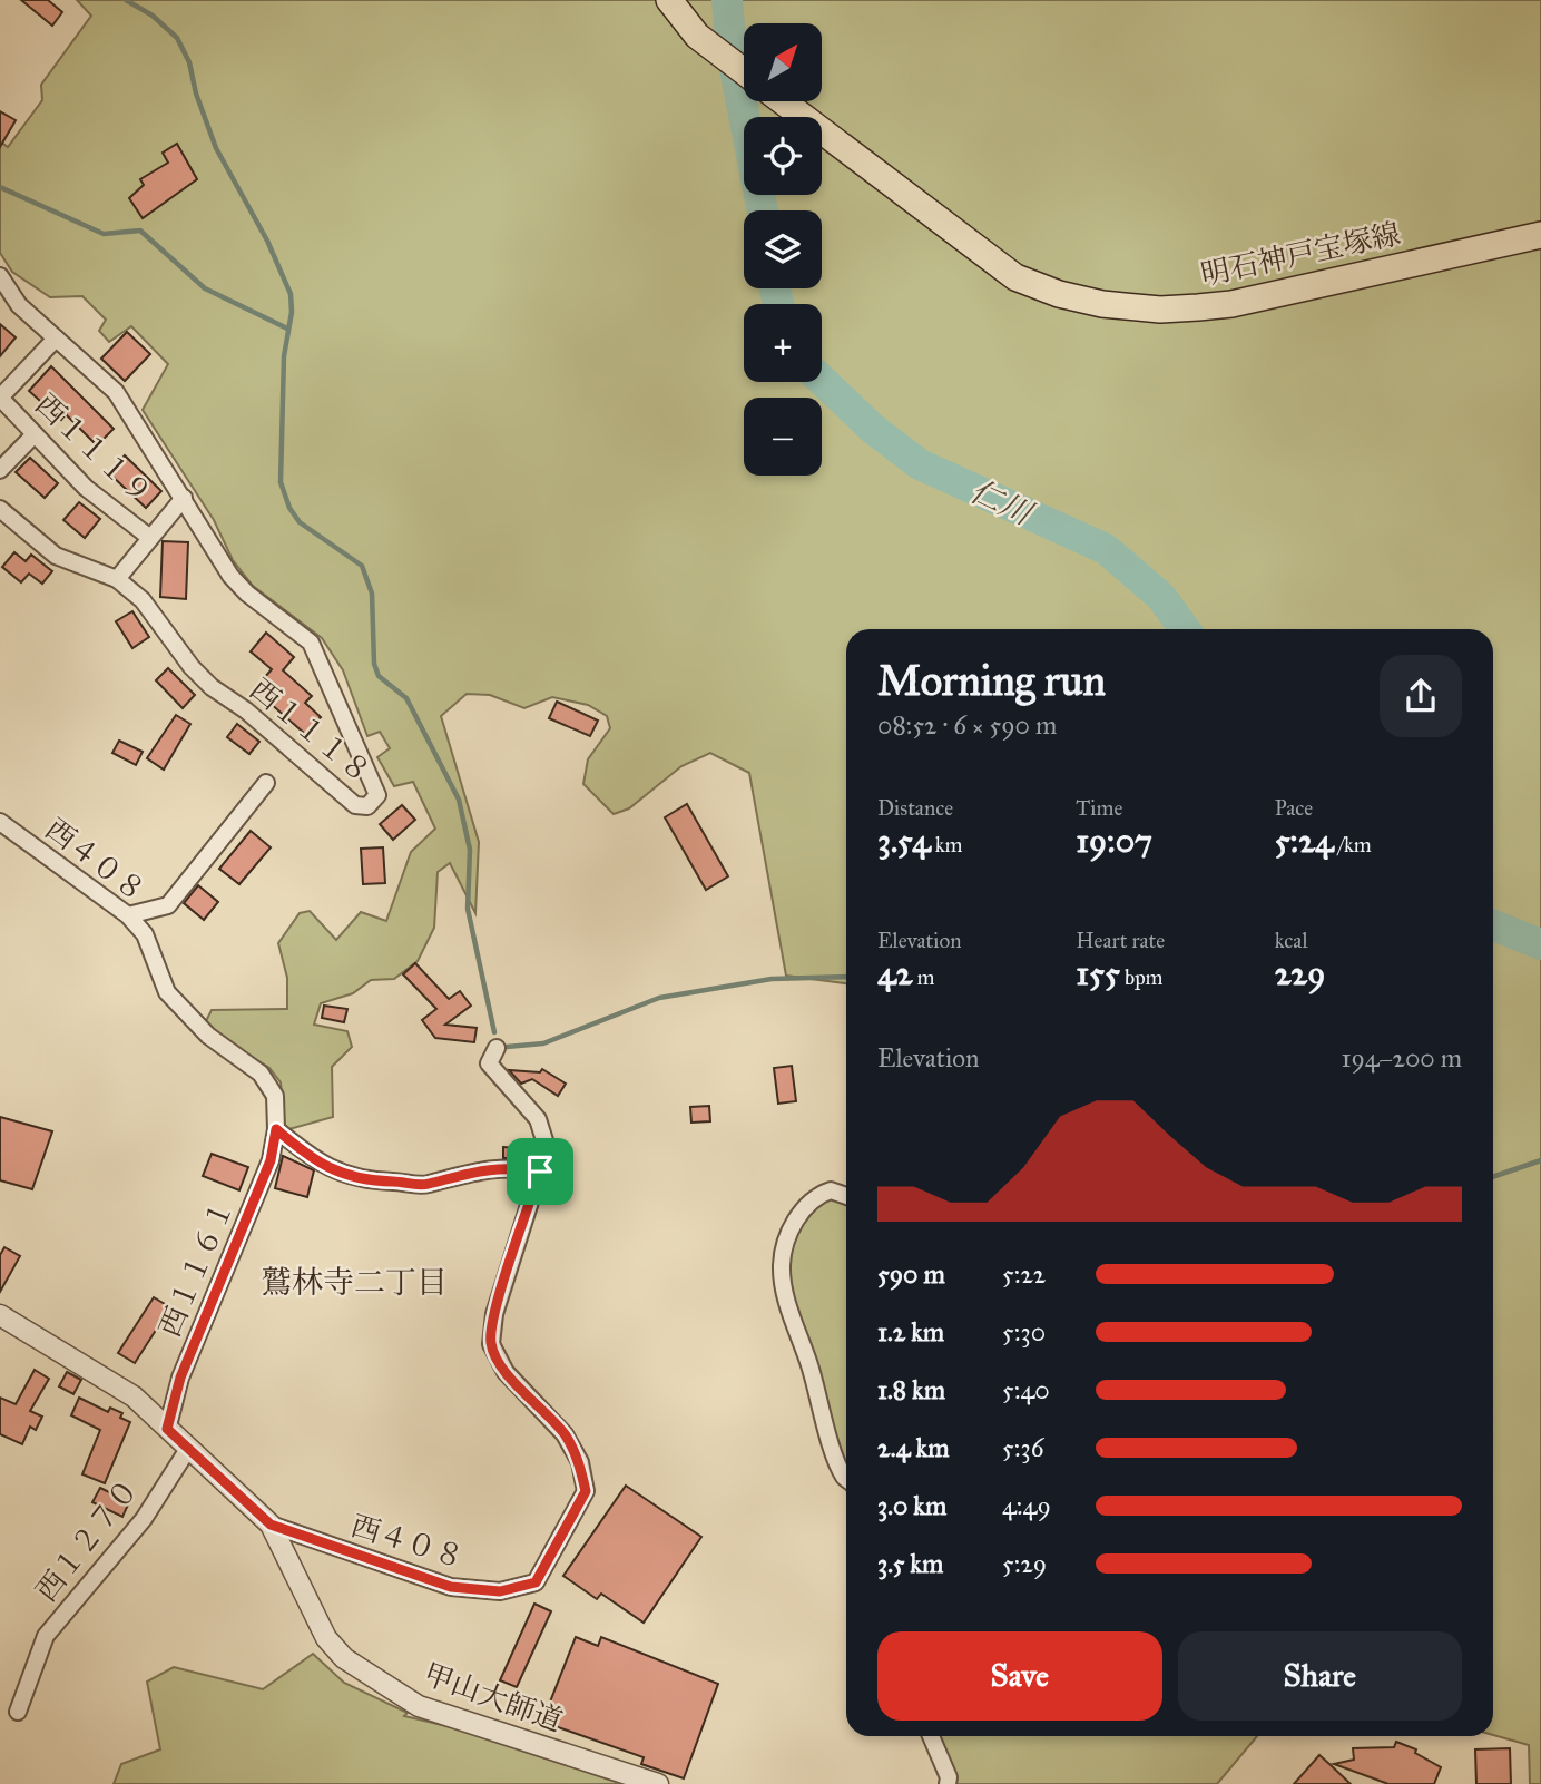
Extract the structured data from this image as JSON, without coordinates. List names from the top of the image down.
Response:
{
  "streets": {
    "main road": ["明石神戸宝塚線"],
    "street": [
      "西１１１９",
      "西１１１８",
      "西４０８",
      "西１１６１",
      "西１２７０",
      "甲山大師道"
    ]
  },
  "crossings": [
    ["西４０８", "西１１６１"],
    ["西４０８", "甲山大師道"],
    ["西１１６１", "甲山大師道"],
    ["西１２７０", "甲山大師道"]
  ],
  "districts": ["鷲林寺二丁目"],
  "water": ["仁川"],
  "north": "top right",
  "page": {
    "map_buttons": ["+", "−"],
    "heading": ["Morning run", "08:52 · 6 × 590 m"],
    "stats": [
      ["Distance", "3.54 km"],
      ["Time", "19:07"],
      ["Pace", "5:24 /km"],
      ["Elevation", "42 m"],
      ["Heart rate", "155 bpm"],
      ["kcal", "229"]
    ],
    "chart": ["Elevation", "194–200 m"],
    "list": [
      {
        "name": "590 m",
        "note": "5:22"
      },
      {
        "name": "1.2 km",
        "note": "5:30"
      },
      {
        "name": "1.8 km",
        "note": "5:40"
      },
      {
        "name": "2.4 km",
        "note": "5:36"
      },
      {
        "name": "3.0 km",
        "note": "4:49"
      },
      {
        "name": "3.5 km",
        "note": "5:29"
      }
    ],
    "buttons": ["Save", "Share"]
  }
}
